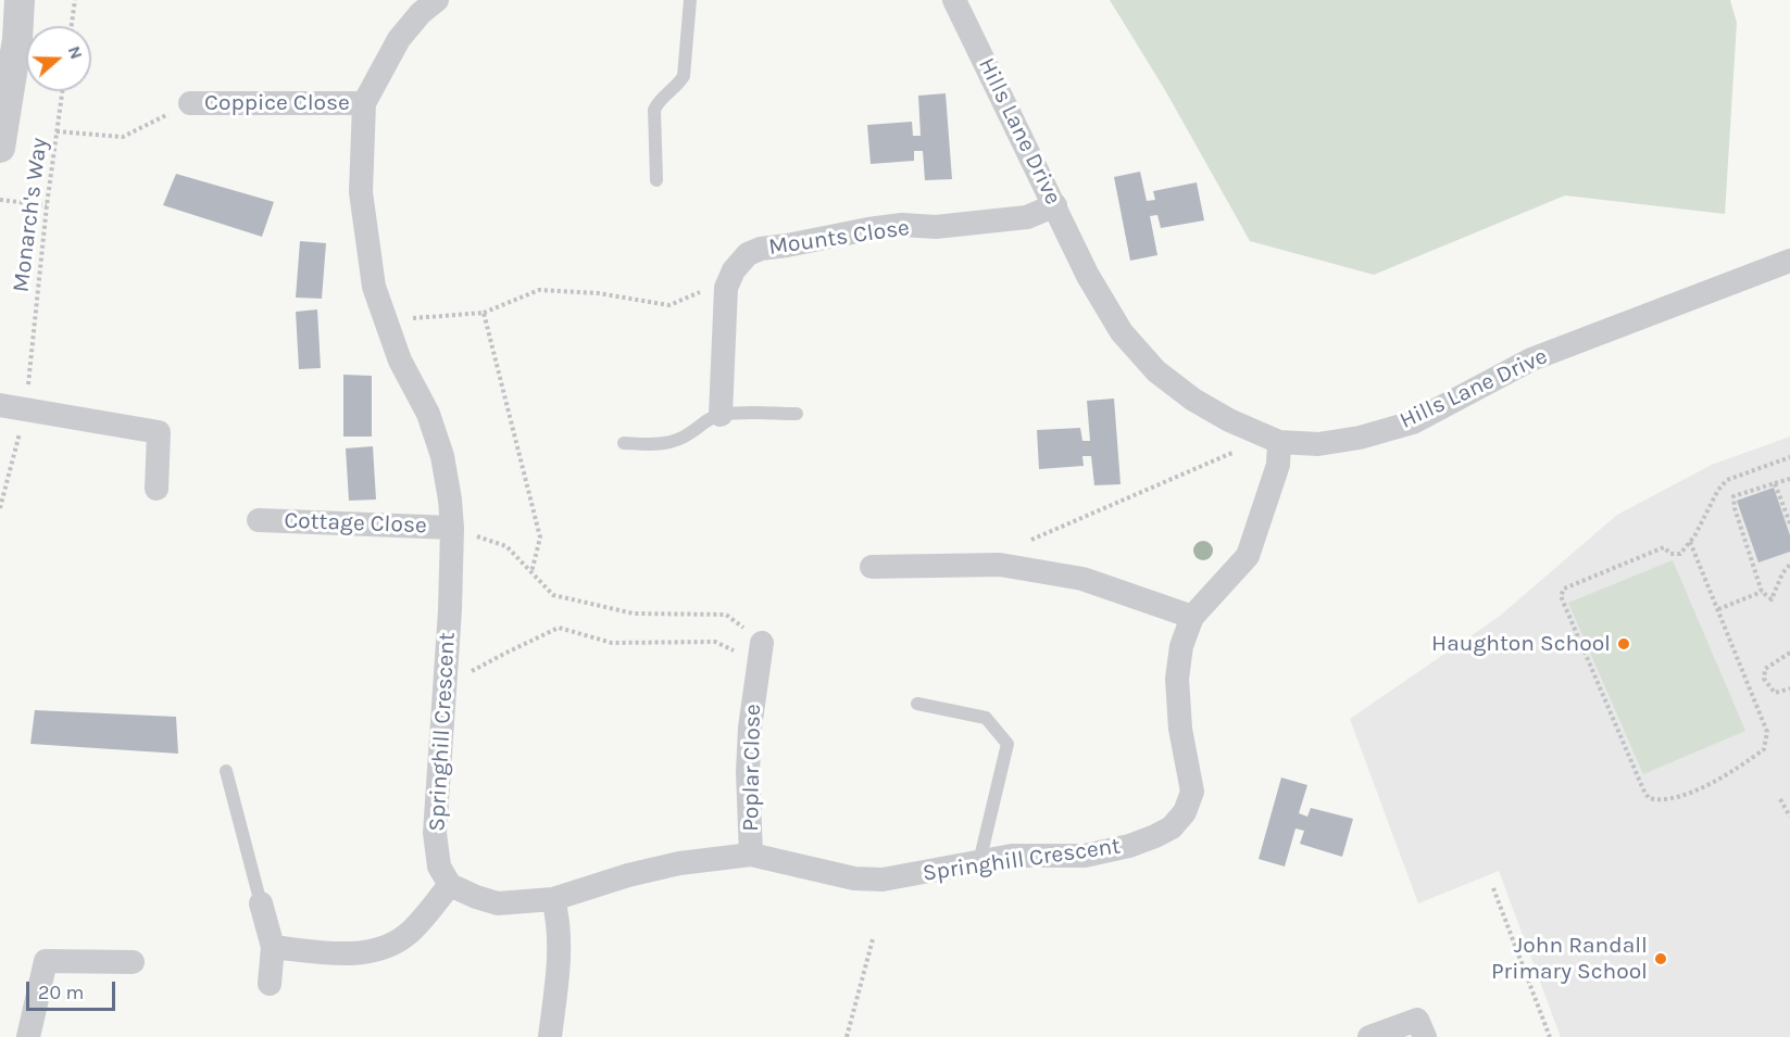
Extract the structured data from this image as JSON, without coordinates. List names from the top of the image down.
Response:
{
  "streets": {
    "street": [
      "Coppice Close",
      "Hills Lane Drive",
      "Mounts Close",
      "Cottage Close",
      "Springhill Crescent",
      "Poplar Close"
    ],
    "path": ["Monarch's Way"]
  },
  "crossings": [
    ["Coppice Close", "Springhill Crescent"],
    ["Hills Lane Drive", "Mounts Close"],
    ["Hills Lane Drive", "Springhill Crescent"],
    ["Cottage Close", "Springhill Crescent"],
    ["Springhill Crescent", "Poplar Close"]
  ],
  "places": ["Haughton School", "John Randall Primary School"],
  "scale_bar": "20 m",
  "north": "right"
}
